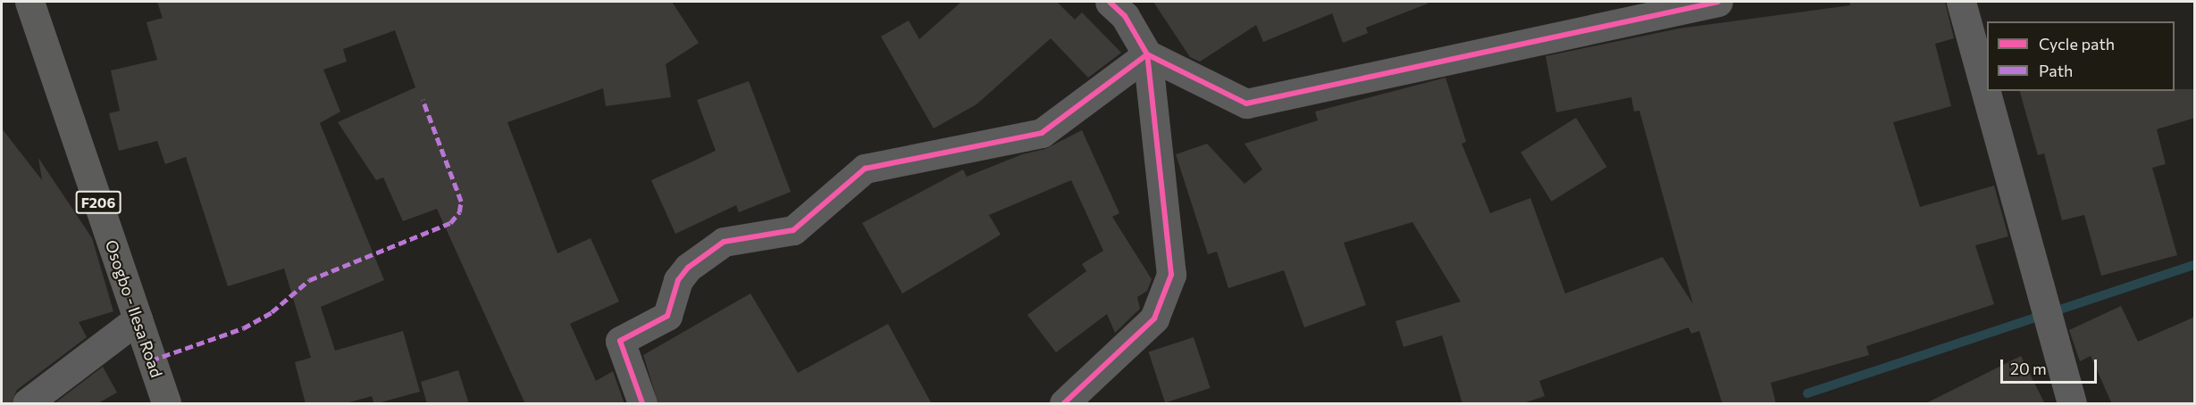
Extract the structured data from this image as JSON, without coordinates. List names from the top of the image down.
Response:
{
  "streets": {
    "main road": ["F206", "Osogbo - Ilesa Road"]
  },
  "legend": ["Cycle path", "Path"],
  "scale_bar": "20 m"
}
